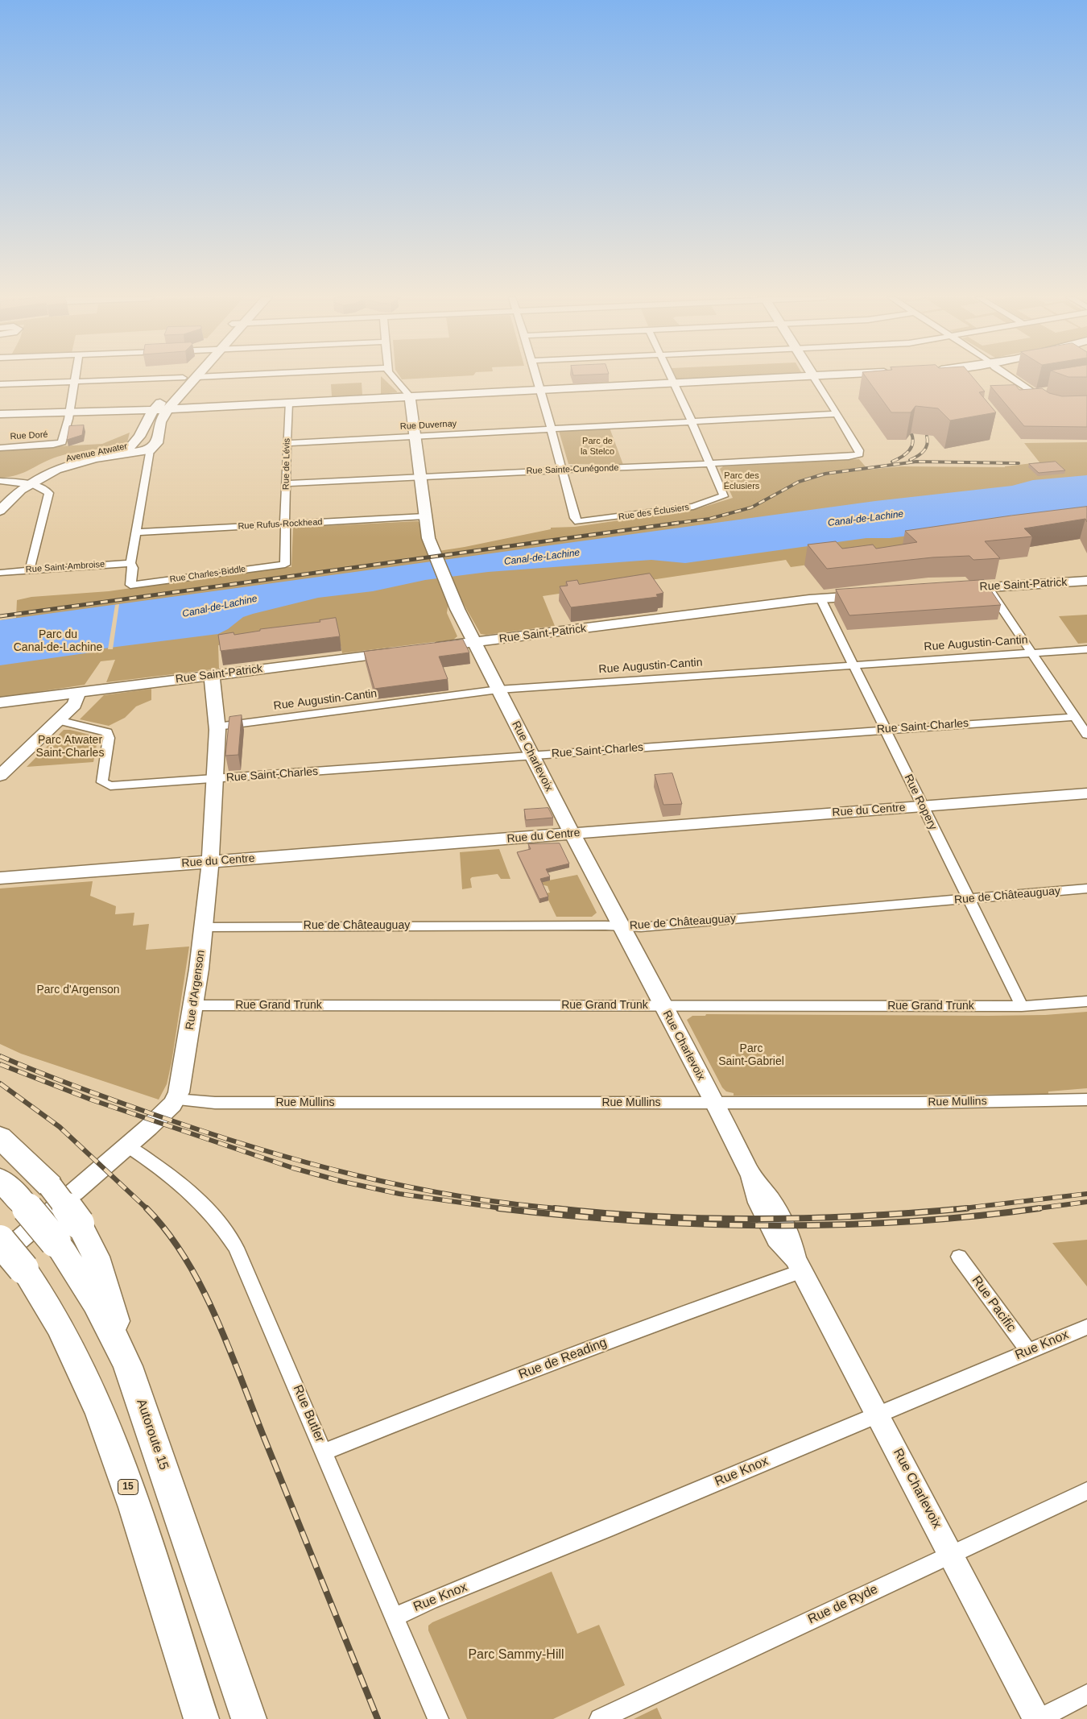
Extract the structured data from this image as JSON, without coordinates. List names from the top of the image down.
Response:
{
  "streets": {
    "highway": ["Autoroute 15", "15"],
    "main road": [
      "Avenue Atwater",
      "Rue Saint-Patrick",
      "Rue Charlevoix",
      "Rue du Centre",
      "Rue d'Argenson"
    ],
    "street": [
      "Rue Duvernay",
      "Rue Doré",
      "Rue de Lévis",
      "Rue Sainte-Cunégonde",
      "Rue des Éclusiers",
      "Rue Rufus-Rockhead",
      "Rue Saint-Ambroise",
      "Rue Charles-Biddle",
      "Rue Augustin-Cantin",
      "Rue Saint-Charles",
      "Rue Ropery",
      "Rue de Châteauguay",
      "Rue Grand Trunk",
      "Rue Mullins",
      "Rue Pacific",
      "Rue Knox",
      "Rue de Reading",
      "Rue Butler",
      "Rue de Ryde"
    ]
  },
  "crossings": [
    ["Rue Duvernay", "Rue de Lévis"],
    ["Rue Duvernay", "Rue Sainte-Cunégonde"],
    ["Rue Duvernay", "Rue Charlevoix"],
    ["Rue de Lévis", "Rue Sainte-Cunégonde"],
    ["Rue de Lévis", "Rue Rufus-Rockhead"],
    ["Rue de Lévis", "Rue Charles-Biddle"],
    ["Rue Sainte-Cunégonde", "Rue des Éclusiers"],
    ["Rue Sainte-Cunégonde", "Rue Charlevoix"],
    ["Rue Rufus-Rockhead", "Rue Charlevoix"],
    ["Rue Saint-Ambroise", "Rue Charles-Biddle"],
    ["Rue Saint-Patrick", "Rue Charlevoix"],
    ["Rue Saint-Patrick", "Rue Ropery"],
    ["Rue Saint-Patrick", "Rue d'Argenson"],
    ["Rue Augustin-Cantin", "Rue Charlevoix"],
    ["Rue Augustin-Cantin", "Rue Ropery"],
    ["Rue Augustin-Cantin", "Rue d'Argenson"],
    ["Rue Saint-Charles", "Rue Charlevoix"],
    ["Rue Saint-Charles", "Rue Ropery"],
    ["Rue Saint-Charles", "Rue d'Argenson"],
    ["Rue Charlevoix", "Rue du Centre"],
    ["Rue Charlevoix", "Rue de Châteauguay"],
    ["Rue Charlevoix", "Rue Grand Trunk"],
    ["Rue Charlevoix", "Rue Mullins"],
    ["Rue Charlevoix", "Rue Knox"],
    ["Rue Charlevoix", "Rue de Reading"],
    ["Rue Charlevoix", "Rue de Ryde"],
    ["Rue Ropery", "Rue du Centre"],
    ["Rue Ropery", "Rue de Châteauguay"],
    ["Rue Ropery", "Rue Grand Trunk"],
    ["Rue du Centre", "Rue d'Argenson"],
    ["Rue de Châteauguay", "Rue d'Argenson"],
    ["Rue d'Argenson", "Rue Grand Trunk"],
    ["Rue d'Argenson", "Rue Mullins"],
    ["Rue d'Argenson", "Rue Butler"],
    ["Rue d'Argenson", "15"],
    ["Rue Pacific", "Rue Knox"],
    ["Rue Knox", "Rue Butler"],
    ["Rue de Reading", "Rue Butler"]
  ],
  "water": ["Canal-de-Lachine"],
  "parks": [
    "Parc de la Stelco",
    "Parc des Éclusiers",
    "Parc du Canal-de-Lachine",
    "Parc Atwater Saint-Charles",
    "Parc d'Argenson",
    "Parc Saint-Gabriel",
    "Parc Sammy-Hill"
  ]
}
